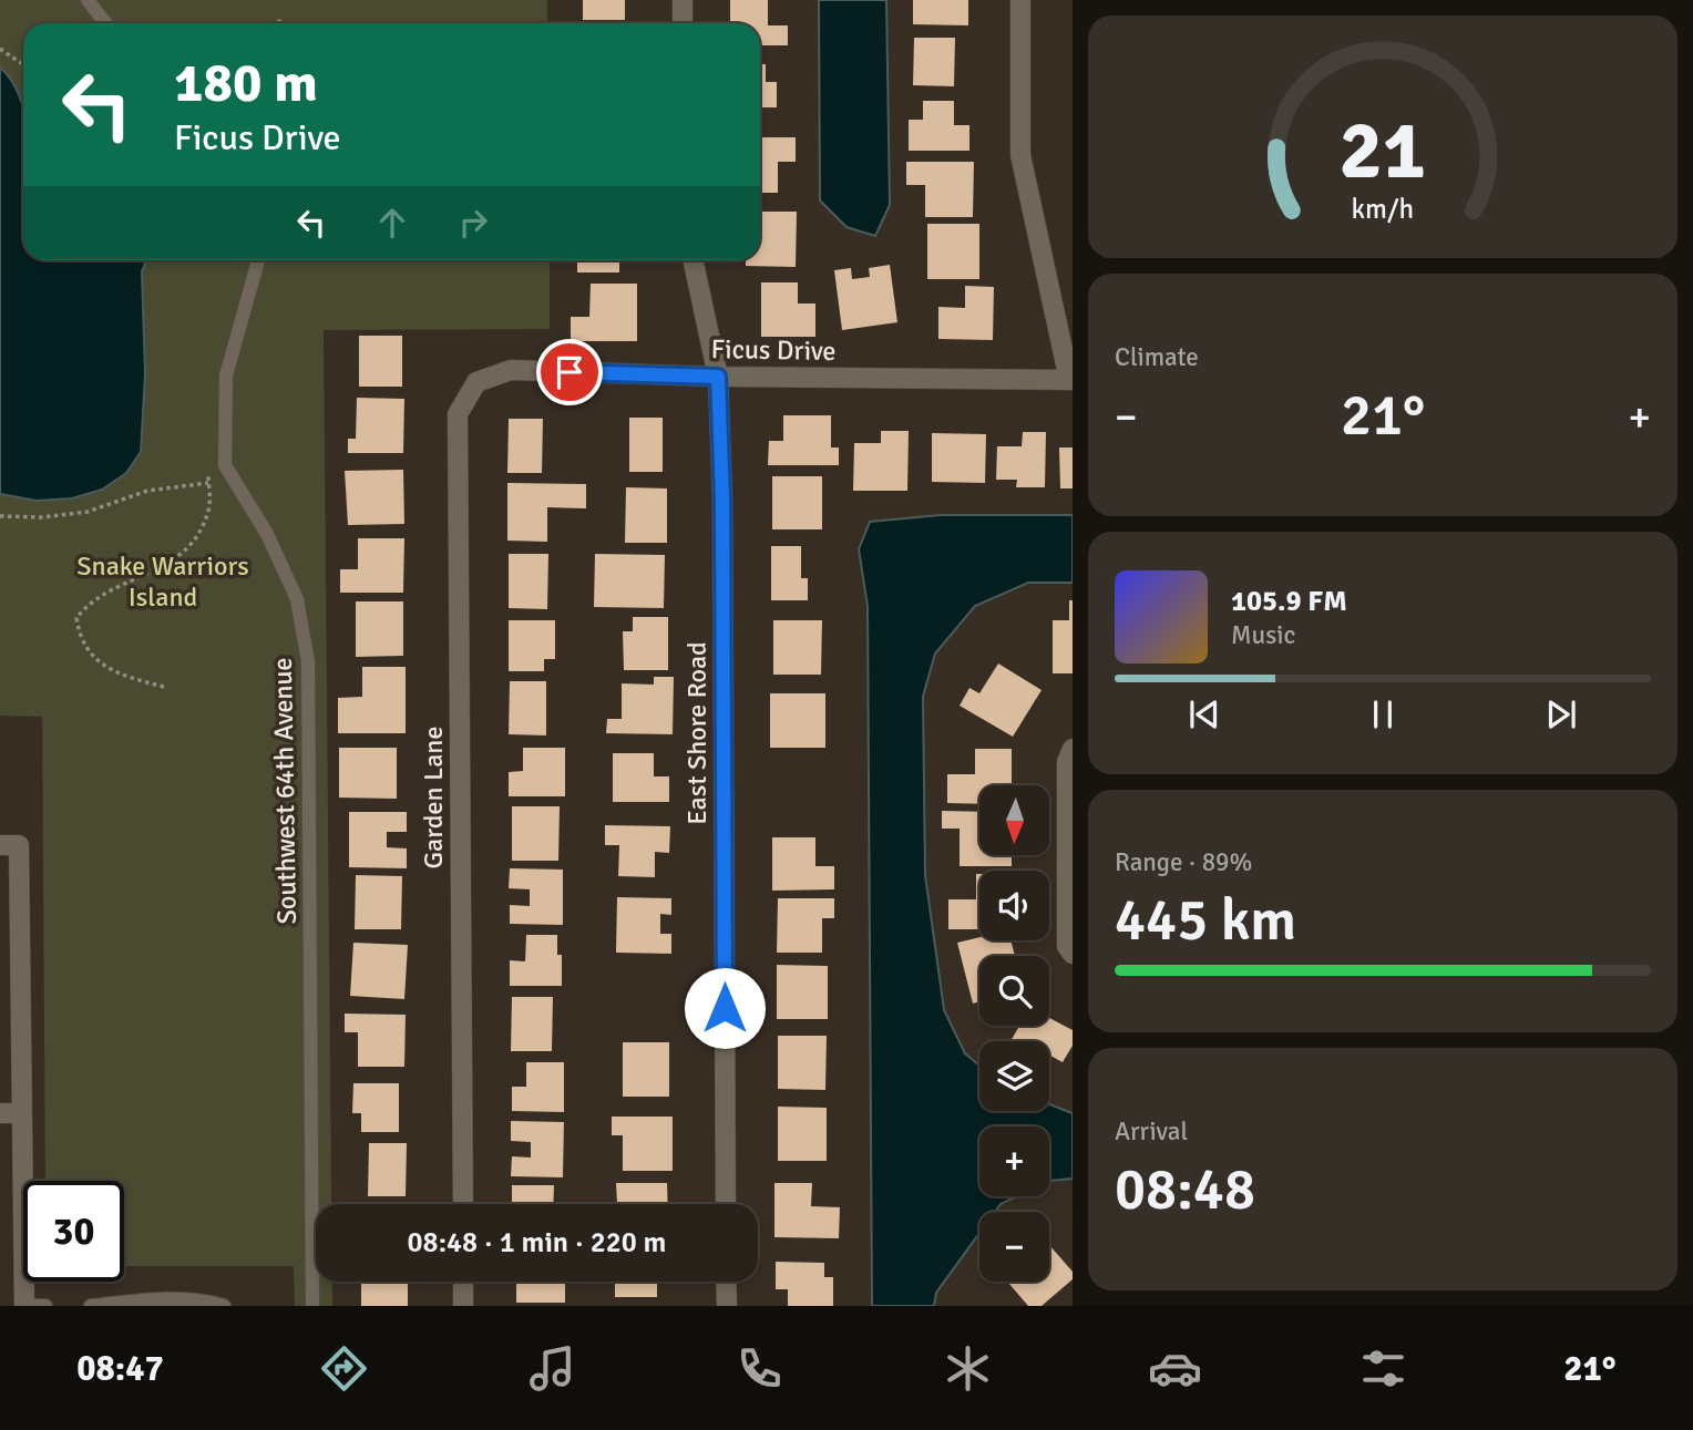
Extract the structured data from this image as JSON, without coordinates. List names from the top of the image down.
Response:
{
  "streets": {
    "street": ["Ficus Drive", "East Shore Road", "Garden Lane"],
    "lane": ["Southwest 64th Avenue"]
  },
  "crossings": [
    ["Ficus Drive", "East Shore Road"],
    ["Ficus Drive", "Garden Lane"]
  ],
  "parks": ["Snake Warriors Island"],
  "north": "bottom",
  "page": {
    "turn": ["180 m", "Ficus Drive"],
    "tile": [
      "Climate",
      ["Range · 89%", "445 km"],
      ["Arrival", "08:48"]
    ],
    "heat": ["−", "21°", "+"],
    "song": ["105.9 FM", "Music"],
    "map_buttons": ["+", "−"],
    "limit": "30",
    "trip": "08:48 · 1 min · 220 m",
    "tabs": ["08:47", "21°"],
    "gauge": ["21", "km/h"]
  }
}
